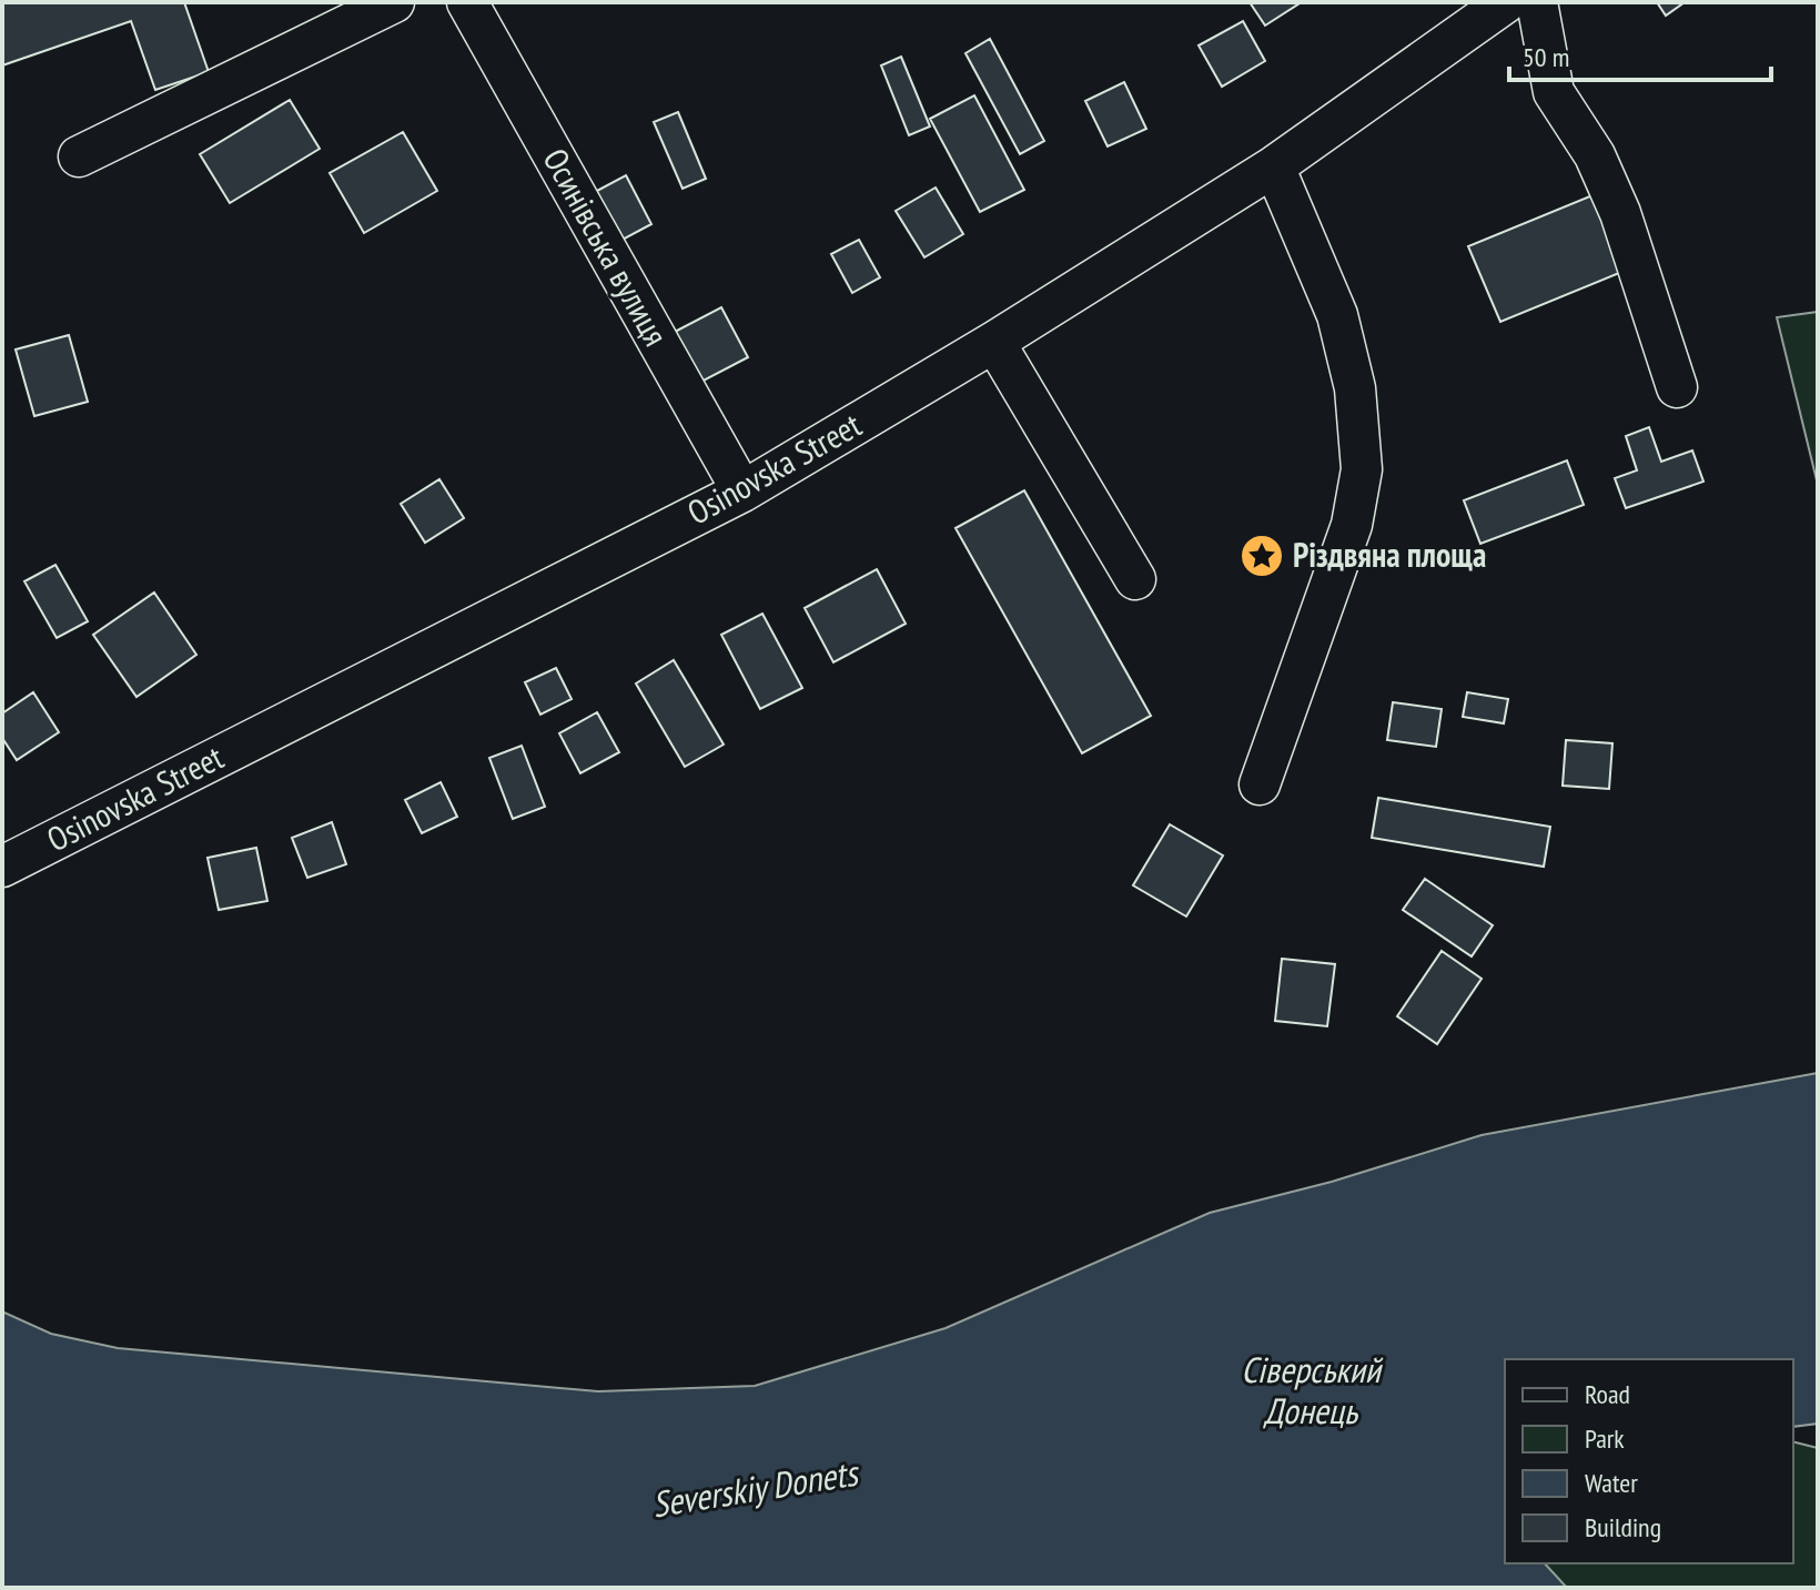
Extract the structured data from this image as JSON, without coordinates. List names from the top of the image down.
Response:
{
  "streets": {
    "street": ["Осинівська вулиця", "Osinovska Street"]
  },
  "crossings": [
    ["Осинівська вулиця", "Osinovska Street"]
  ],
  "water": ["Сіверський Донець", "Severskiy Donets"],
  "places": {
    "place": ["Різдвяна площа"]
  },
  "legend": [
    "Road",
    "Park",
    "Water",
    "Building"
  ],
  "scale_bar": "50 m"
}
